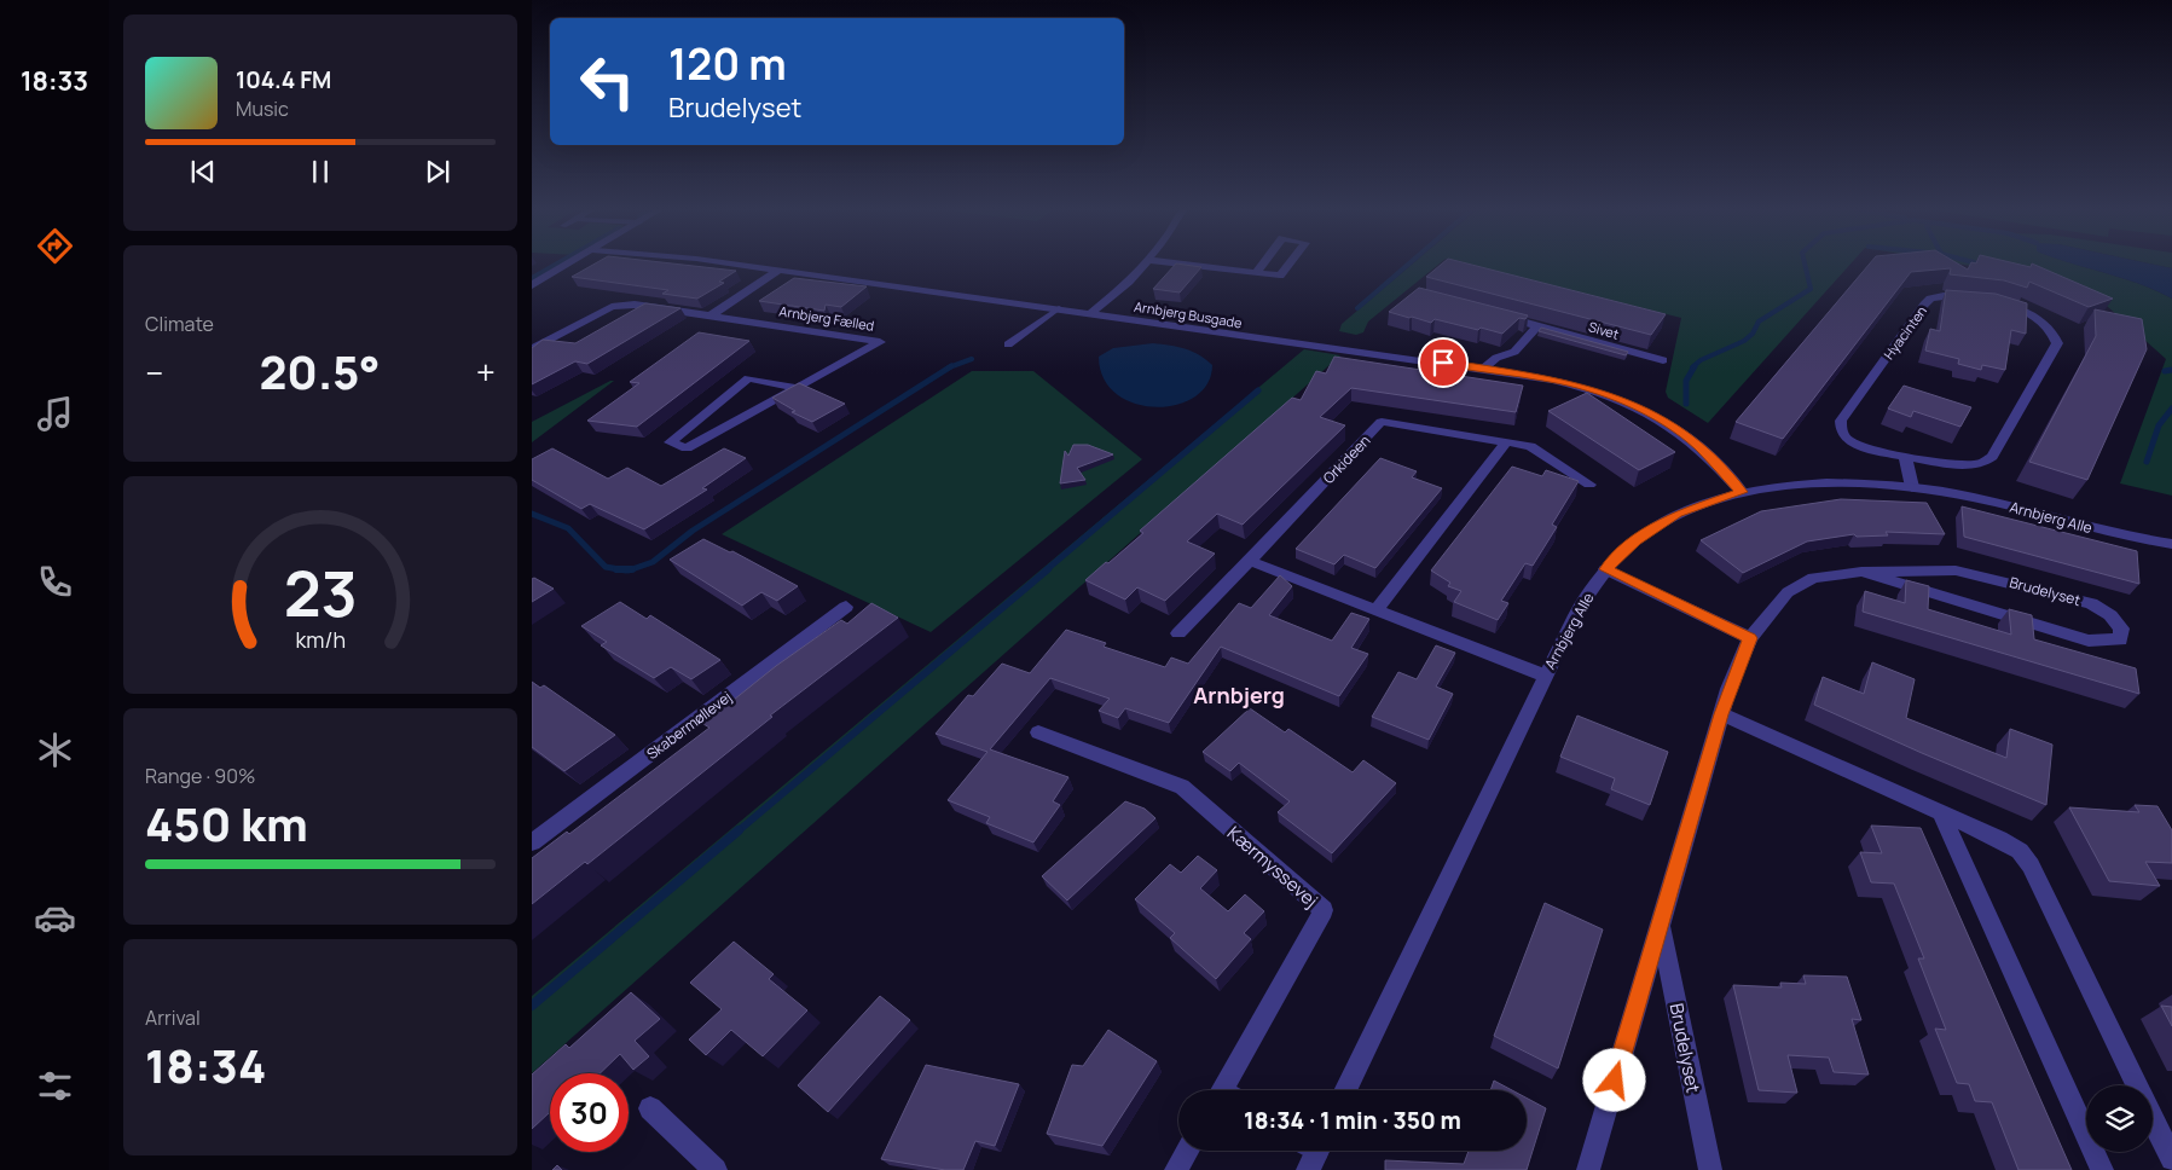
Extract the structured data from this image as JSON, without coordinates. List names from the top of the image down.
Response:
{
  "streets": {
    "street": [
      "Arnbjerg Busgade",
      "Arnbjerg Fælled",
      "Sivet",
      "Hyacinten",
      "Orkideen",
      "Arnbjerg Alle",
      "Brudelyset",
      "Skabermøllevej",
      "Kærmyssevej"
    ]
  },
  "crossings": [
    ["Arnbjerg Busgade", "Arnbjerg Alle"]
  ],
  "districts": ["Arnbjerg"],
  "page": {
    "tabs": "18:33",
    "turn": ["120 m", "Brudelyset"],
    "song": ["104.4 FM", "Music"],
    "tile": [
      "Climate",
      ["Range · 90%", "450 km"],
      ["Arrival", "18:34"]
    ],
    "heat": ["−", "20.5°", "+"],
    "limit": "30",
    "trip": "18:34 · 1 min · 350 m",
    "gauge": ["23", "km/h"]
  }
}
